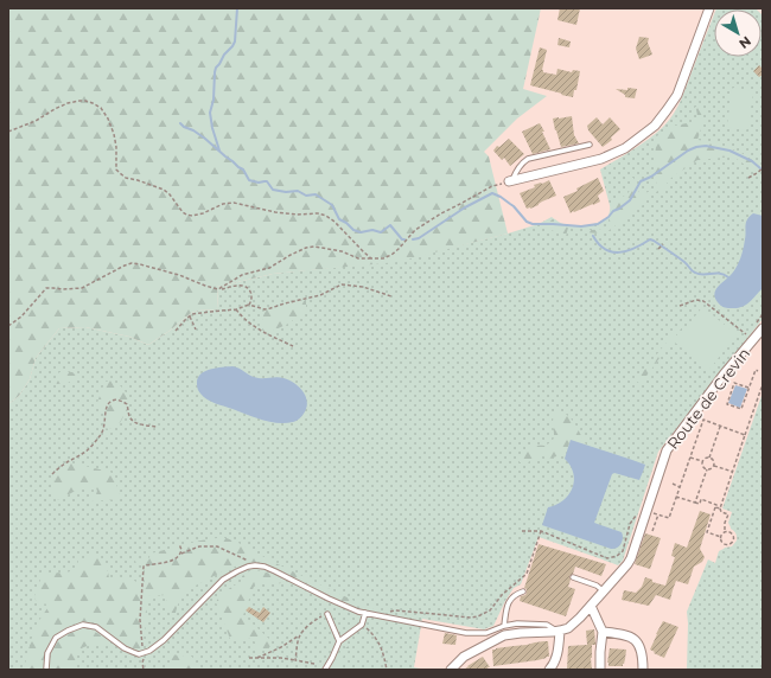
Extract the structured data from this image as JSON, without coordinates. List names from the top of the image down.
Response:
{
  "streets": {
    "street": ["Route de Crevin"]
  },
  "north": "bottom right"
}
